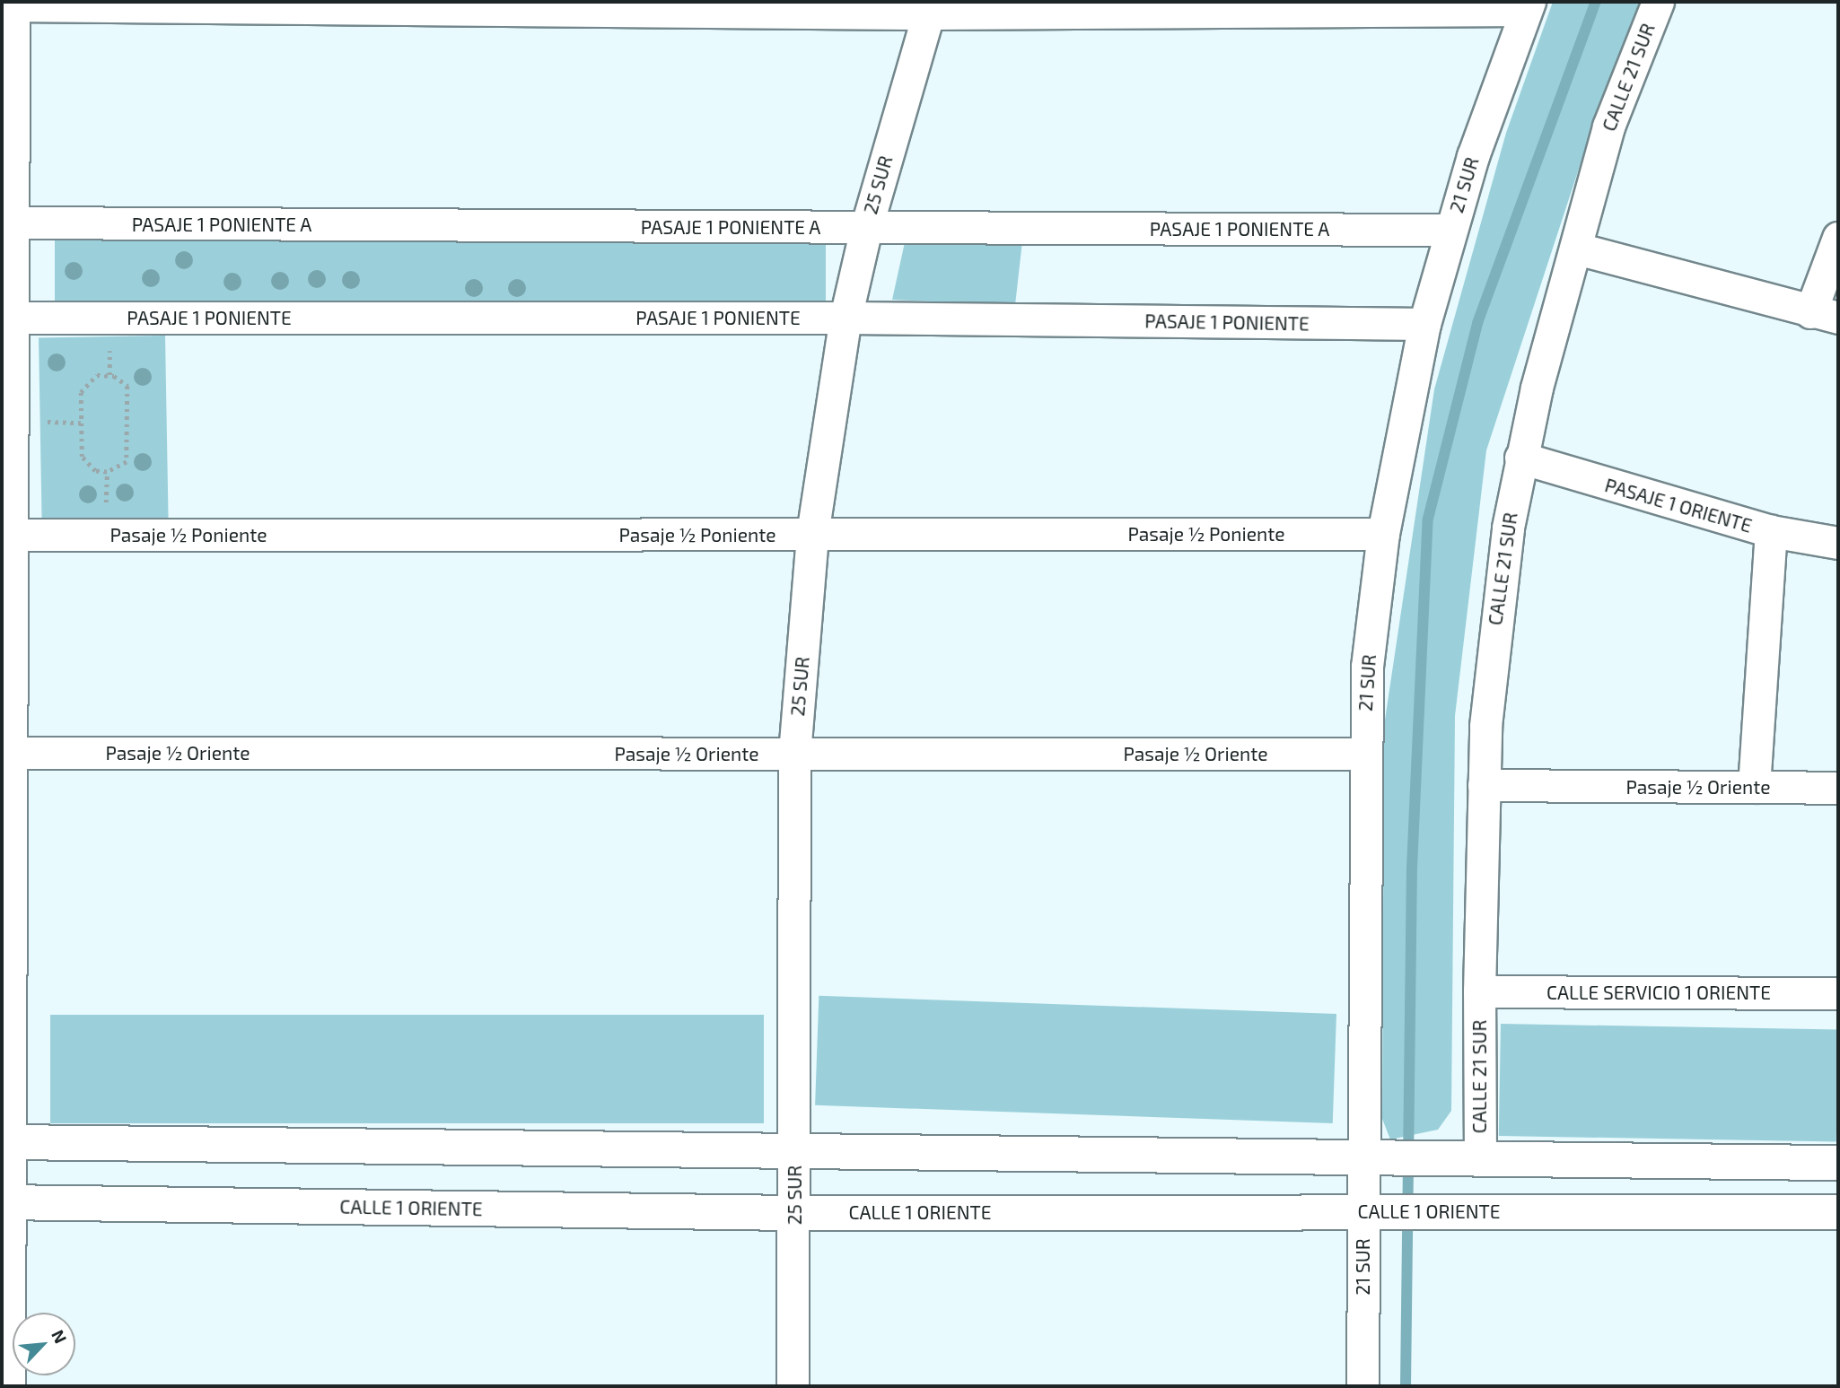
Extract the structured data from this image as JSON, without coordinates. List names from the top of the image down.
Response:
{
  "streets": {
    "street": [
      "CALLE 21 SUR",
      "25 SUR",
      "21 SUR",
      "PASAJE 1 PONIENTE A",
      "PASAJE 1 PONIENTE",
      "PASAJE 1 ORIENTE",
      "Pasaje ½ Poniente",
      "Pasaje ½ Oriente",
      "CALLE SERVICIO 1 ORIENTE",
      "CALLE 1 ORIENTE"
    ]
  },
  "crossings": [
    ["CALLE 21 SUR", "PASAJE 1 ORIENTE"],
    ["CALLE 21 SUR", "Pasaje ½ Oriente"],
    ["CALLE 21 SUR", "CALLE SERVICIO 1 ORIENTE"],
    ["25 SUR", "PASAJE 1 PONIENTE A"],
    ["25 SUR", "PASAJE 1 PONIENTE"],
    ["25 SUR", "Pasaje ½ Poniente"],
    ["25 SUR", "Pasaje ½ Oriente"],
    ["25 SUR", "CALLE 1 ORIENTE"],
    ["21 SUR", "PASAJE 1 PONIENTE A"],
    ["21 SUR", "PASAJE 1 PONIENTE"],
    ["21 SUR", "Pasaje ½ Poniente"],
    ["21 SUR", "Pasaje ½ Oriente"],
    ["21 SUR", "CALLE 1 ORIENTE"]
  ],
  "north": "top right"
}
